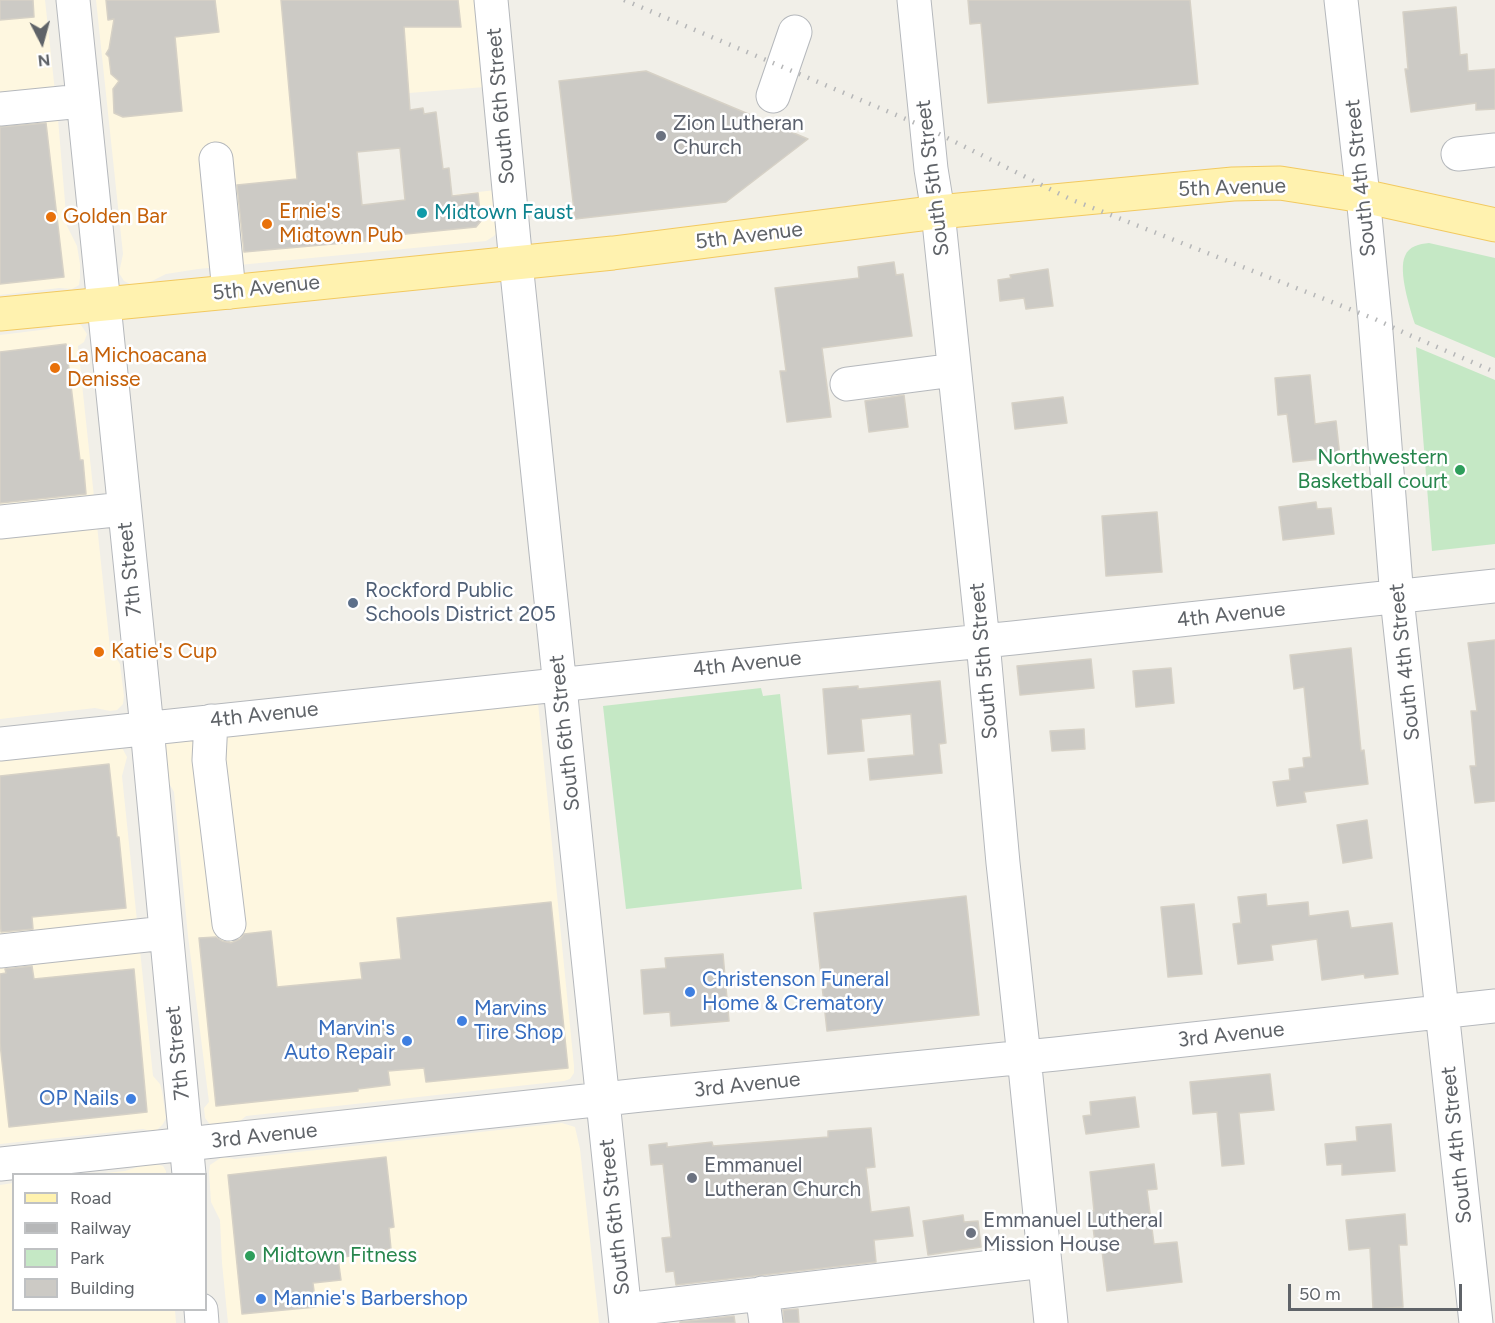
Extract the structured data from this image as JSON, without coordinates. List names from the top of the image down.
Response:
{
  "streets": {
    "main road": ["5th Avenue"],
    "street": [
      "South 6th Street",
      "South 5th Street",
      "South 4th Street",
      "7th Street",
      "4th Avenue",
      "3rd Avenue"
    ]
  },
  "crossings": [
    ["South 6th Street", "5th Avenue"],
    ["South 6th Street", "4th Avenue"],
    ["South 6th Street", "3rd Avenue"],
    ["South 5th Street", "5th Avenue"],
    ["South 5th Street", "4th Avenue"],
    ["South 5th Street", "3rd Avenue"],
    ["South 4th Street", "5th Avenue"],
    ["South 4th Street", "4th Avenue"],
    ["South 4th Street", "3rd Avenue"],
    ["5th Avenue", "7th Street"],
    ["7th Street", "4th Avenue"],
    ["7th Street", "3rd Avenue"]
  ],
  "places": [
    "Zion Lutheran Church",
    "Midtown Faust",
    "Golden Bar",
    "Ernie's Midtown Pub",
    "La Michoacana Denisse",
    "Northwestern Basketball court",
    "Rockford Public Schools District 205",
    "Katie's Cup",
    "Christenson Funeral Home & Crematory",
    "Marvins Tire Shop",
    "Marvin's Auto Repair",
    "OP Nails",
    "Emmanuel Lutheran Church",
    "Emmanuel Lutheral Mission House",
    "Midtown Fitness",
    "Mannie's Barbershop"
  ],
  "legend": [
    "Road",
    "Railway",
    "Park",
    "Building"
  ],
  "scale_bar": "50 m",
  "north": "bottom"
}
